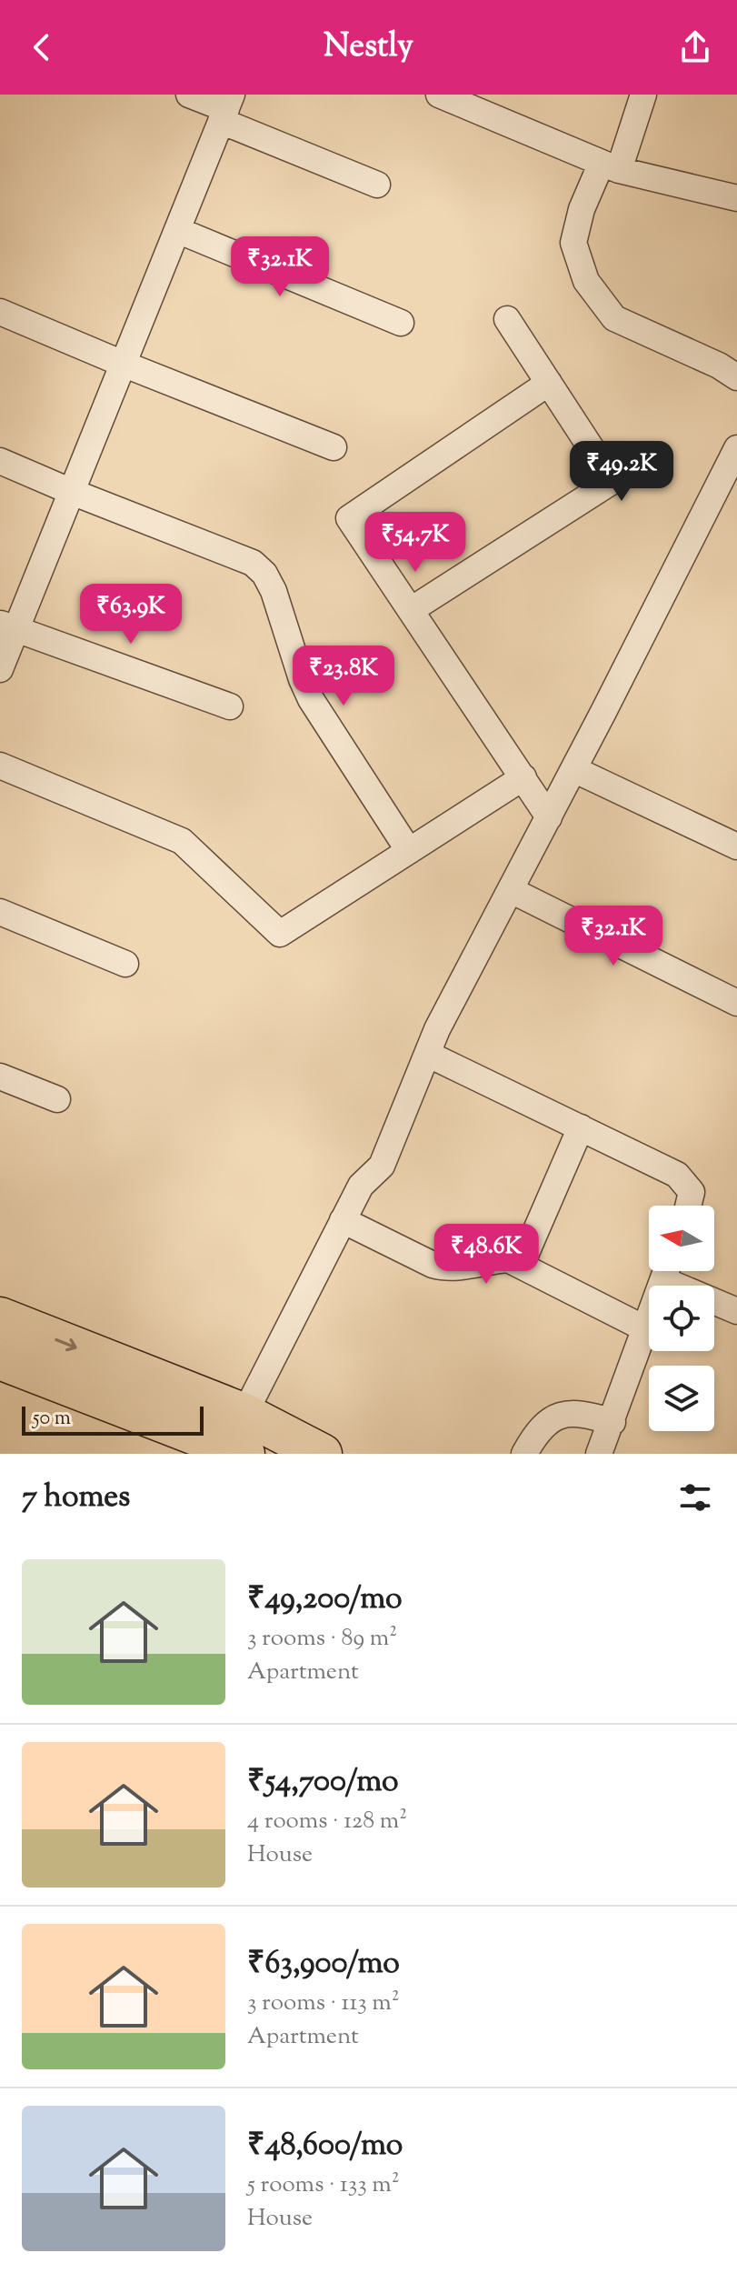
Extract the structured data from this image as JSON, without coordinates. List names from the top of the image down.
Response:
{
  "scale_bar": "50 m",
  "north": "left",
  "page": {
    "header": "Nestly",
    "price": [
      "₹32.1K",
      "₹49.2K",
      "₹54.7K",
      "₹63.9K",
      "₹23.8K",
      "₹32.1K",
      "₹48.6K"
    ],
    "scale": "50 m",
    "heading": "7 homes",
    "list": [
      {
        "name": "₹49,200/mo",
        "note": "3 rooms · 89 m² · Apartment"
      },
      {
        "name": "₹54,700/mo",
        "note": "4 rooms · 128 m² · House"
      },
      {
        "name": "₹63,900/mo",
        "note": "3 rooms · 113 m² · Apartment"
      },
      {
        "name": "₹48,600/mo",
        "note": "5 rooms · 133 m² · House"
      }
    ]
  }
}
